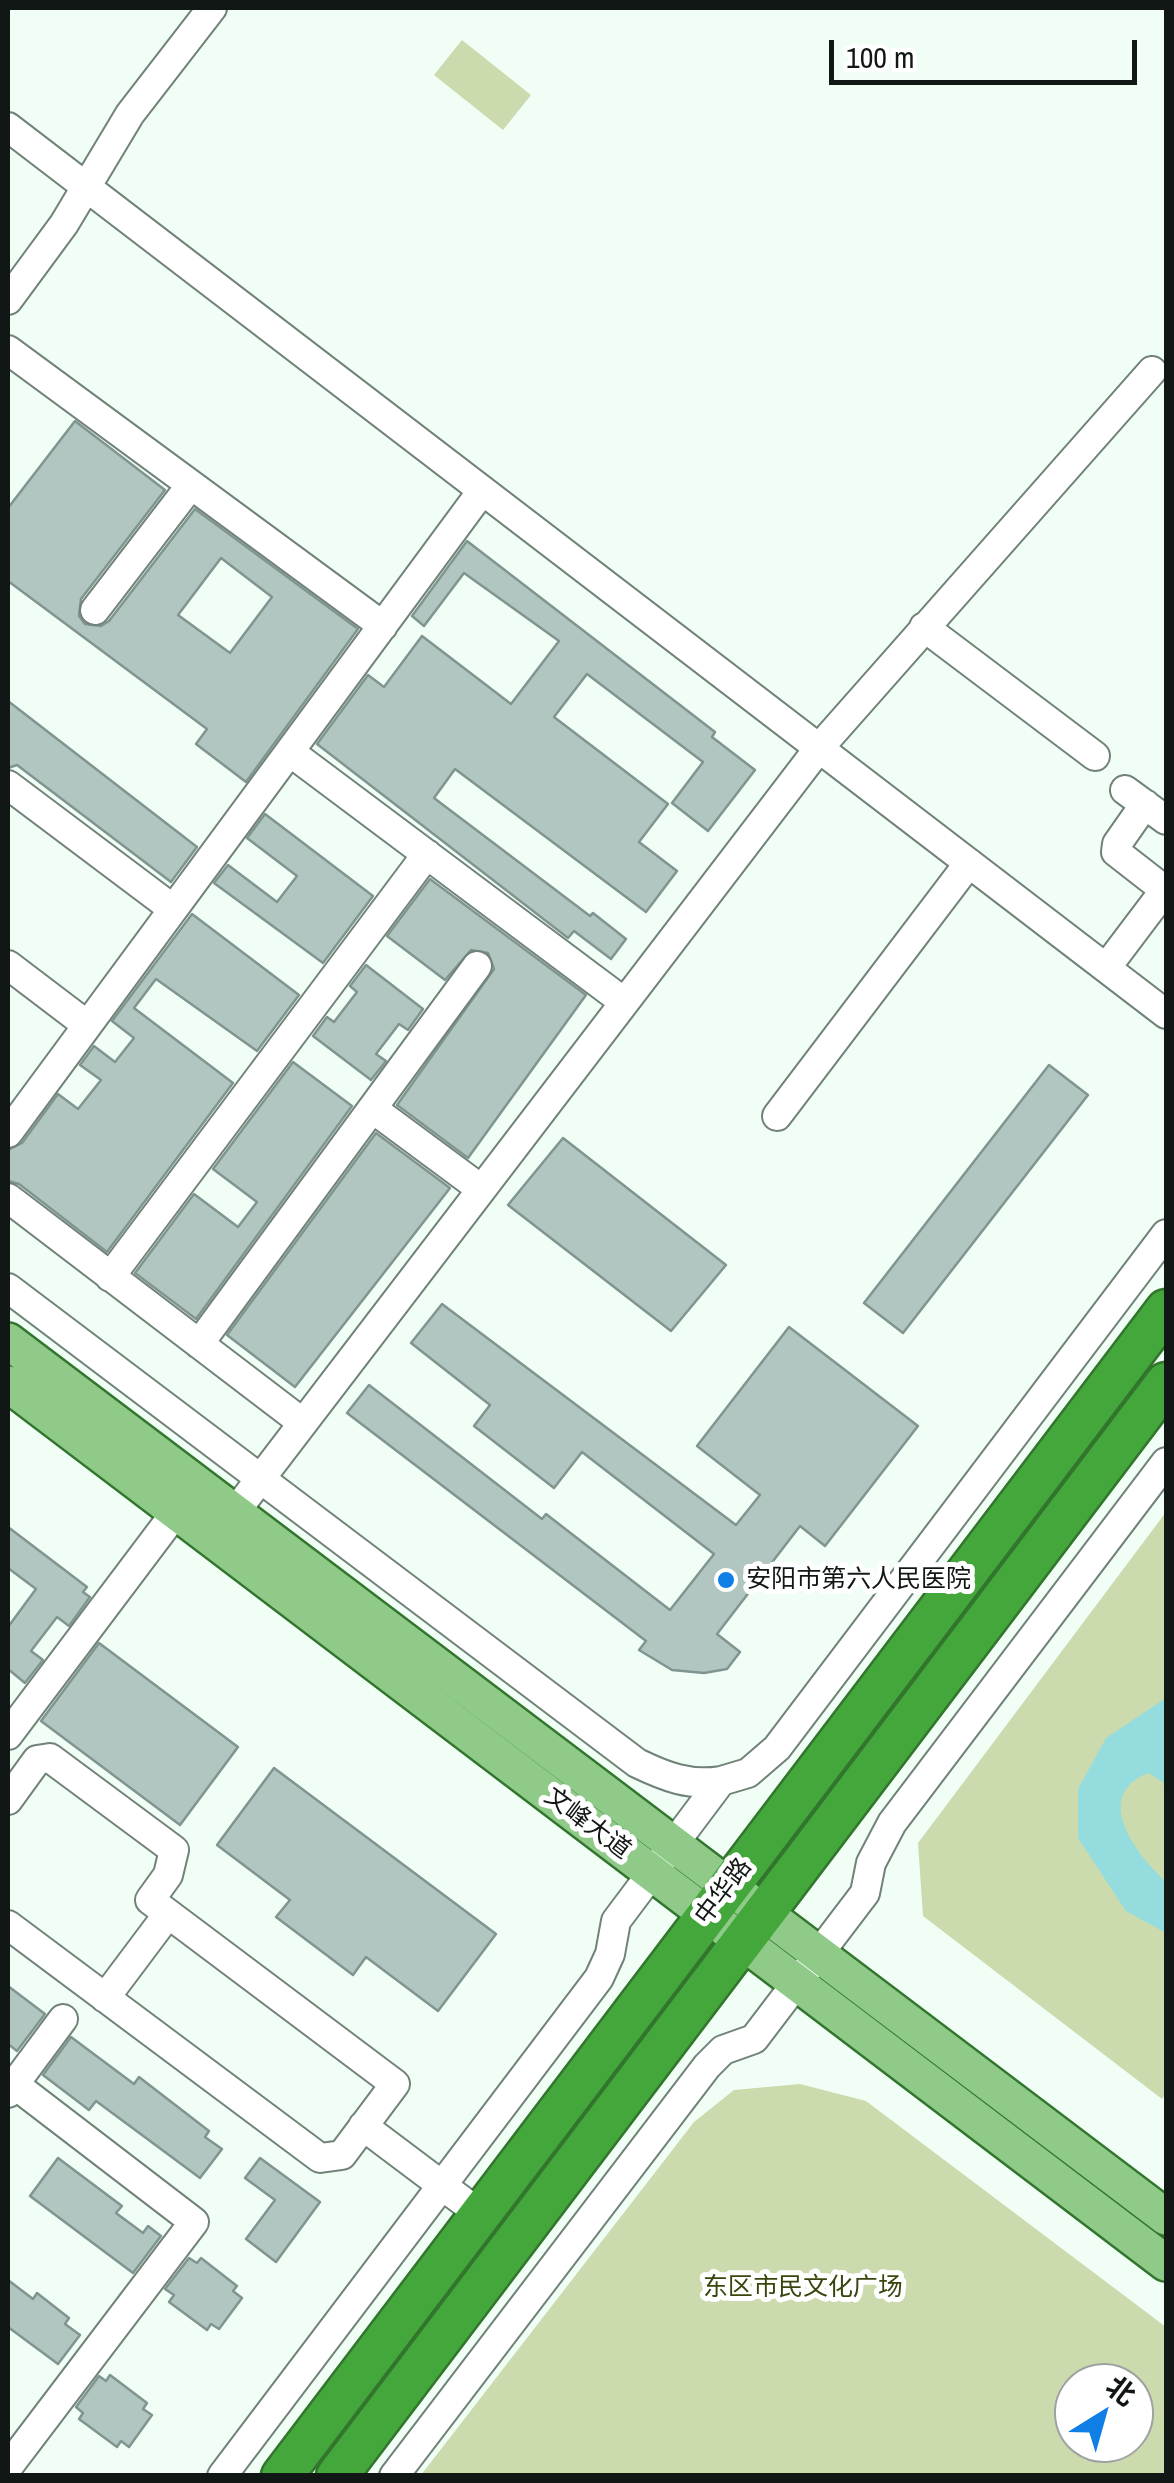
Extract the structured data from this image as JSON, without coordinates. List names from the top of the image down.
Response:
{
  "streets": {
    "highway": ["中华路"],
    "main road": ["文峰大道"]
  },
  "crossings": [
    ["文峰大道", "中华路"]
  ],
  "parks": ["东区市民文化广场"],
  "places": ["安阳市第六人民医院"],
  "scale_bar": "100 m",
  "north": "top right"
}
